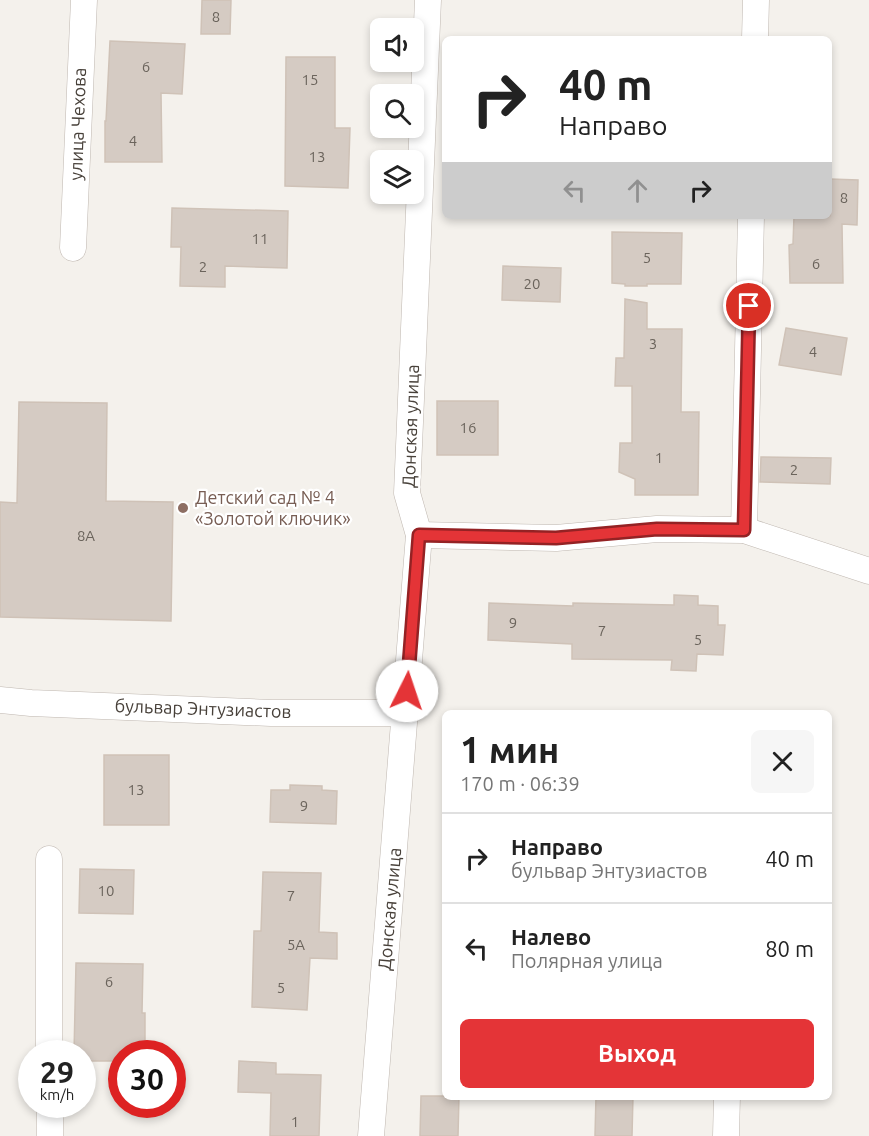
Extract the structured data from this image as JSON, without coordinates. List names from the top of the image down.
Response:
{
  "streets": {
    "street": ["улица Чехова", "Донская улица", "бульвар Энтузиастов"]
  },
  "crossings": [
    ["Донская улица", "бульвар Энтузиастов"]
  ],
  "places": ["Детский сад № 4 «Золотой ключик»"],
  "house_numbers": [
    "8",
    "6",
    "15",
    "4",
    "13",
    "8",
    "11",
    "5",
    "6",
    "2",
    "20",
    "3",
    "4",
    "16",
    "1",
    "2",
    "8А",
    "9",
    "7",
    "5",
    "13",
    "9",
    "10",
    "7",
    "5А",
    "6",
    "5",
    "1"
  ],
  "page": {
    "turn": ["40 m", "Направо"],
    "heading": ["1 мин", "170 m · 06:39"],
    "list": [
      {
        "name": "Направо",
        "note": "бульвар Энтузиастов",
        "value": "40 m"
      },
      {
        "name": "Налево",
        "note": "Полярная улица",
        "value": "80 m"
      }
    ],
    "buttons": "Выход",
    "speed": "29 km/h",
    "limit": "30"
  }
}
